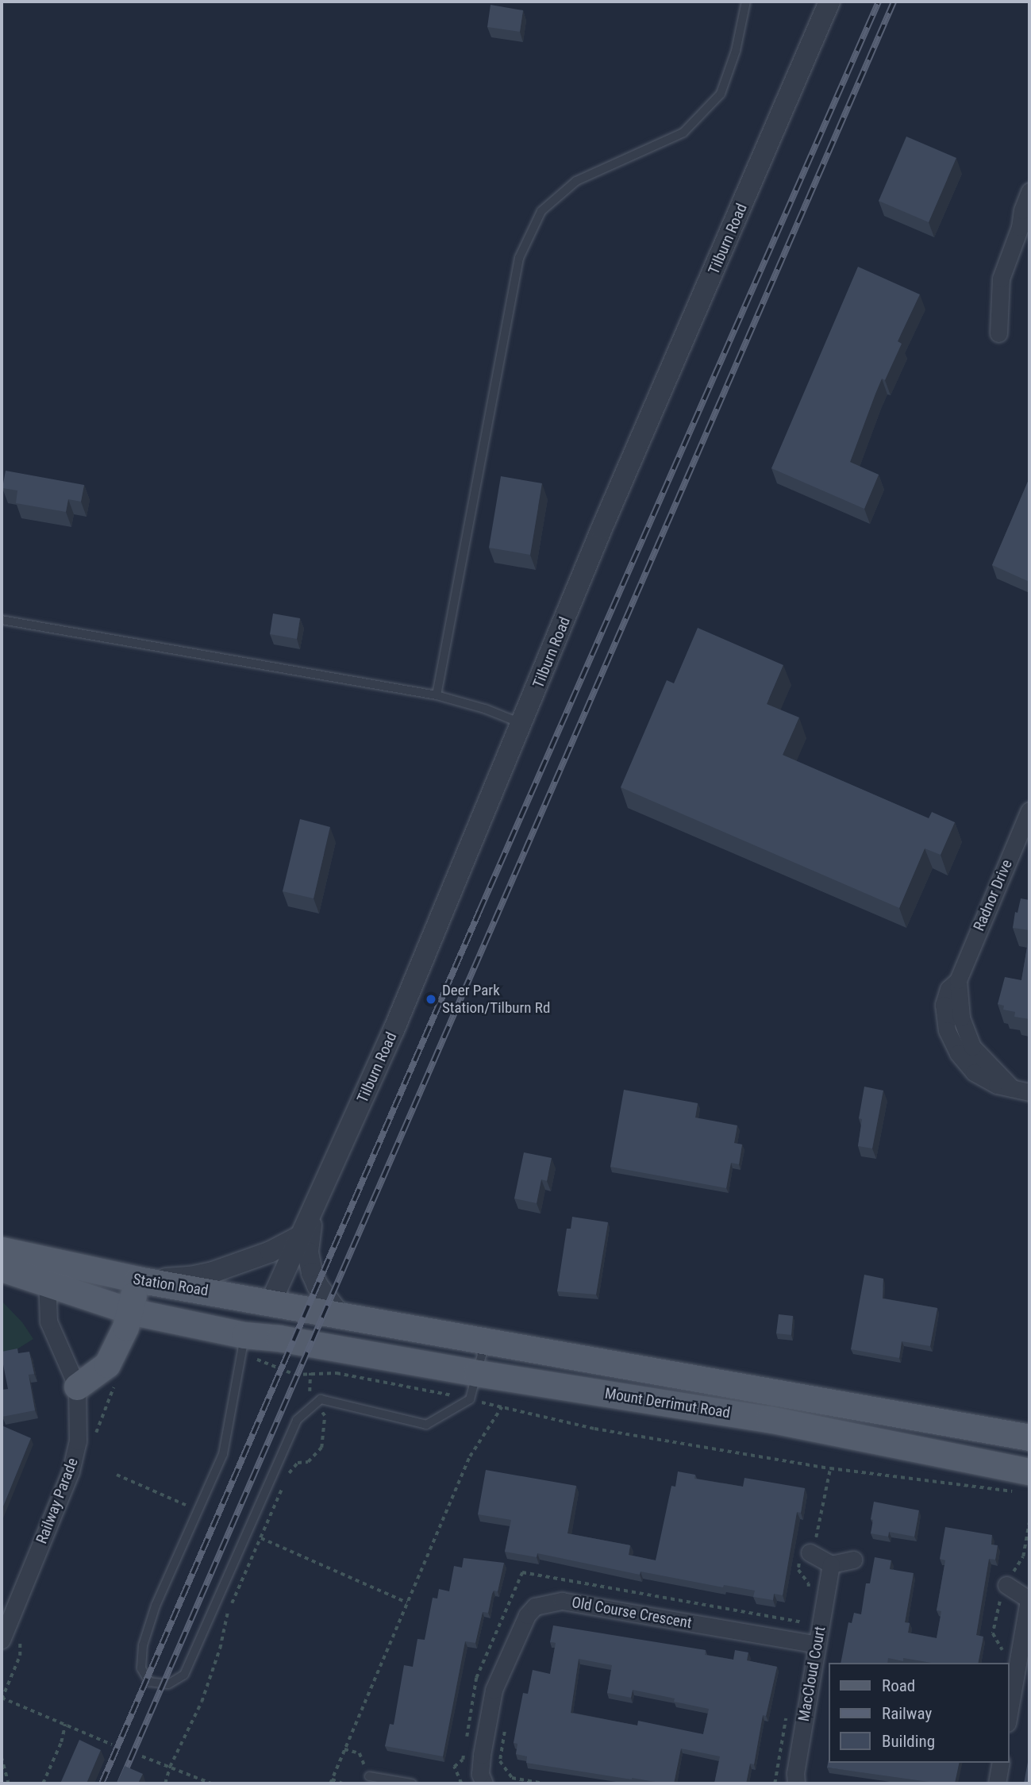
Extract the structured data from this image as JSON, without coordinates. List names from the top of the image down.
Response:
{
  "streets": {
    "main road": ["Station Road", "Mount Derrimut Road"],
    "street": [
      "Tilburn Road",
      "Radnor Drive",
      "Railway Parade",
      "Old Course Crescent",
      "MacCloud Court"
    ]
  },
  "crossings": [
    ["Tilburn Road", "Station Road"],
    ["Station Road", "Mount Derrimut Road"],
    ["Station Road", "Railway Parade"],
    ["Old Course Crescent", "MacCloud Court"]
  ],
  "places": ["Deer Park Station/Tilburn Rd"],
  "legend": ["Road", "Railway", "Building"]
}
